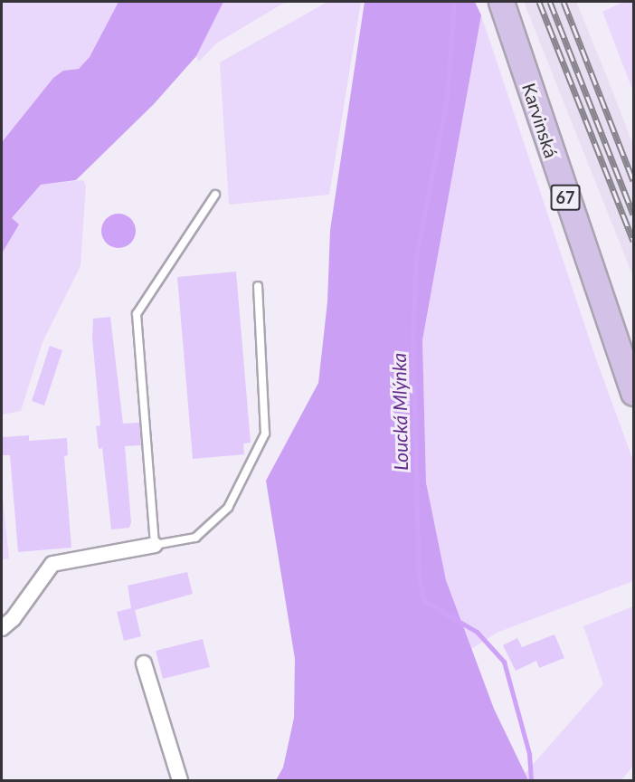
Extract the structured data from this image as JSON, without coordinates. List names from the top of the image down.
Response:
{
  "streets": {
    "main road": ["Karvinská", "67"]
  },
  "water": ["Loucká Mlýnka"]
}
